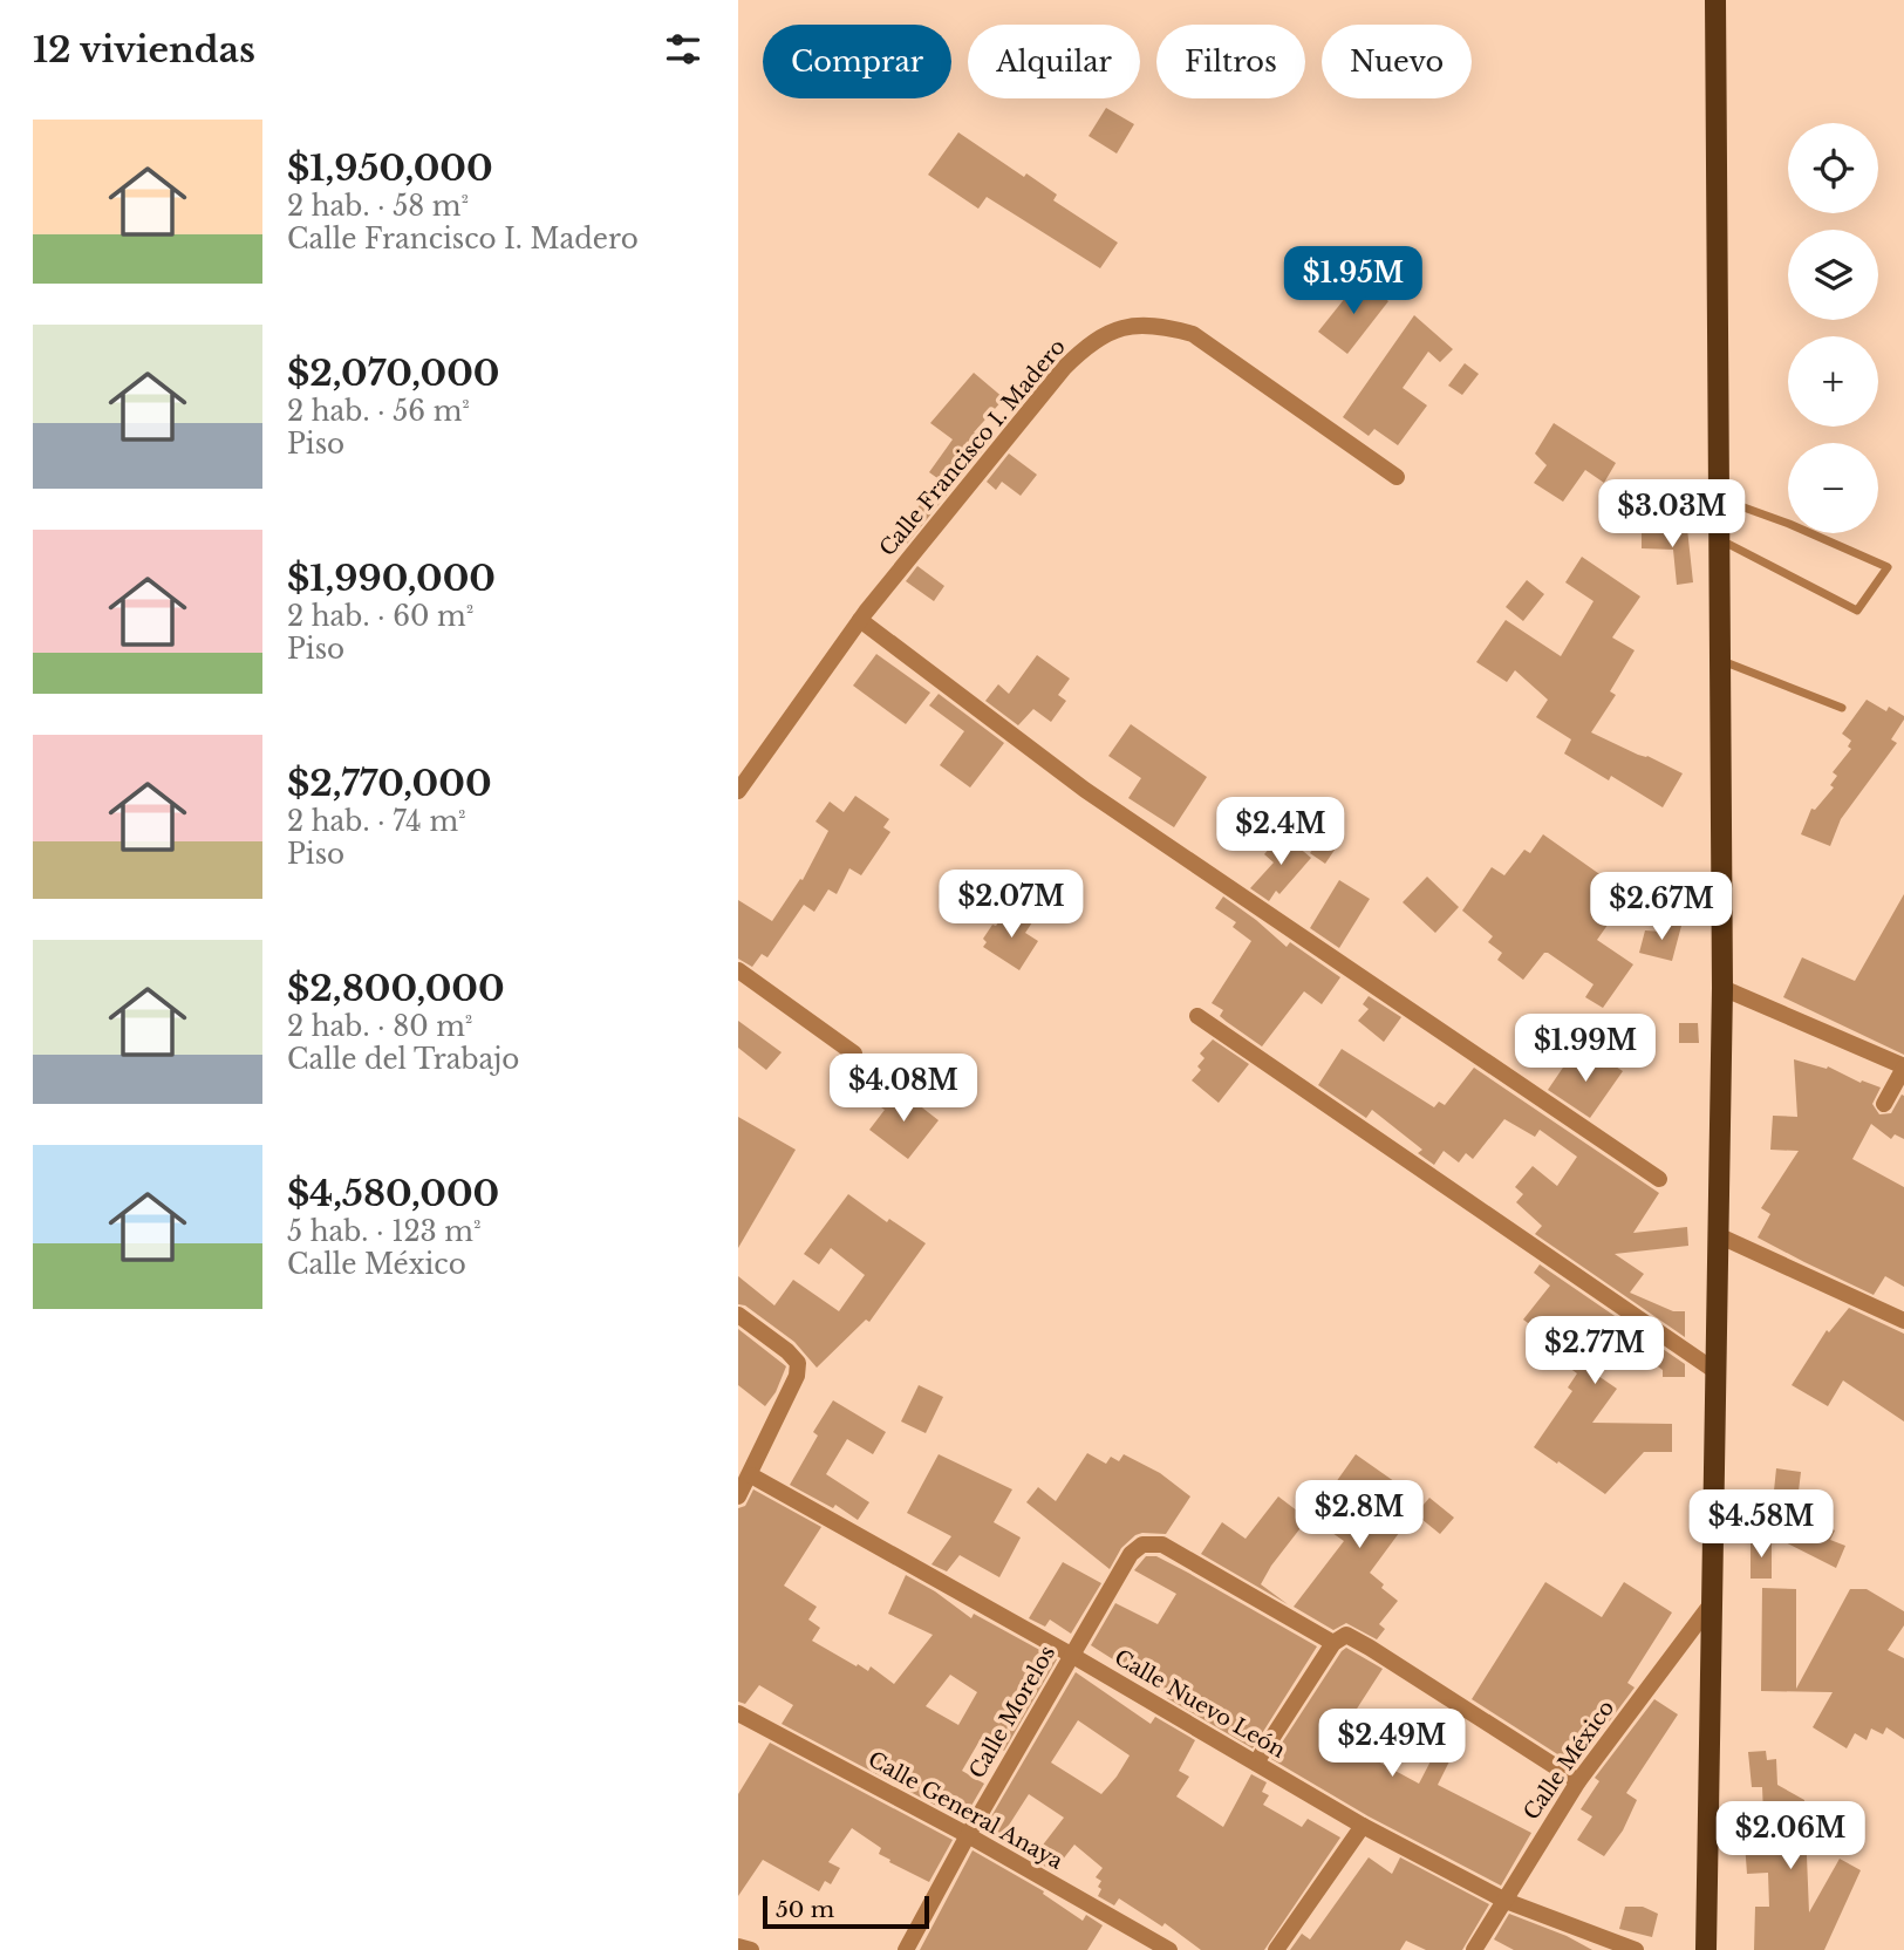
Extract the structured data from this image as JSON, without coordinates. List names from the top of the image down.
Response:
{
  "streets": {
    "street": [
      "Calle Francisco I. Madero",
      "Calle Nuevo León",
      "Calle Morelos",
      "Calle México",
      "Calle General Anaya"
    ]
  },
  "crossings": [
    ["Calle Nuevo León", "Calle Morelos"],
    ["Calle Nuevo León", "Calle México"],
    ["Calle Morelos", "Calle General Anaya"]
  ],
  "scale_bar": "50 m",
  "page": {
    "heading": "12 viviendas",
    "chip": [
      "Comprar",
      "Alquilar",
      "Filtros",
      "Nuevo"
    ],
    "list": [
      {
        "name": "$1,950,000",
        "note": "2 hab. · 58 m² · Calle Francisco I. Madero"
      },
      {
        "name": "$2,070,000",
        "note": "2 hab. · 56 m² · Piso"
      },
      {
        "name": "$1,990,000",
        "note": "2 hab. · 60 m² · Piso"
      },
      {
        "name": "$2,770,000",
        "note": "2 hab. · 74 m² · Piso"
      },
      {
        "name": "$2,800,000",
        "note": "2 hab. · 80 m² · Calle del Trabajo"
      },
      {
        "name": "$4,580,000",
        "note": "5 hab. · 123 m² · Calle México"
      }
    ],
    "map_buttons": ["+", "−"],
    "price": [
      "$1.95M",
      "$3.03M",
      "$2.4M",
      "$2.07M",
      "$2.67M",
      "$1.99M",
      "$4.08M",
      "$2.77M",
      "$2.8M",
      "$4.58M",
      "$2.49M",
      "$2.06M"
    ],
    "scale": "50 m"
  }
}
